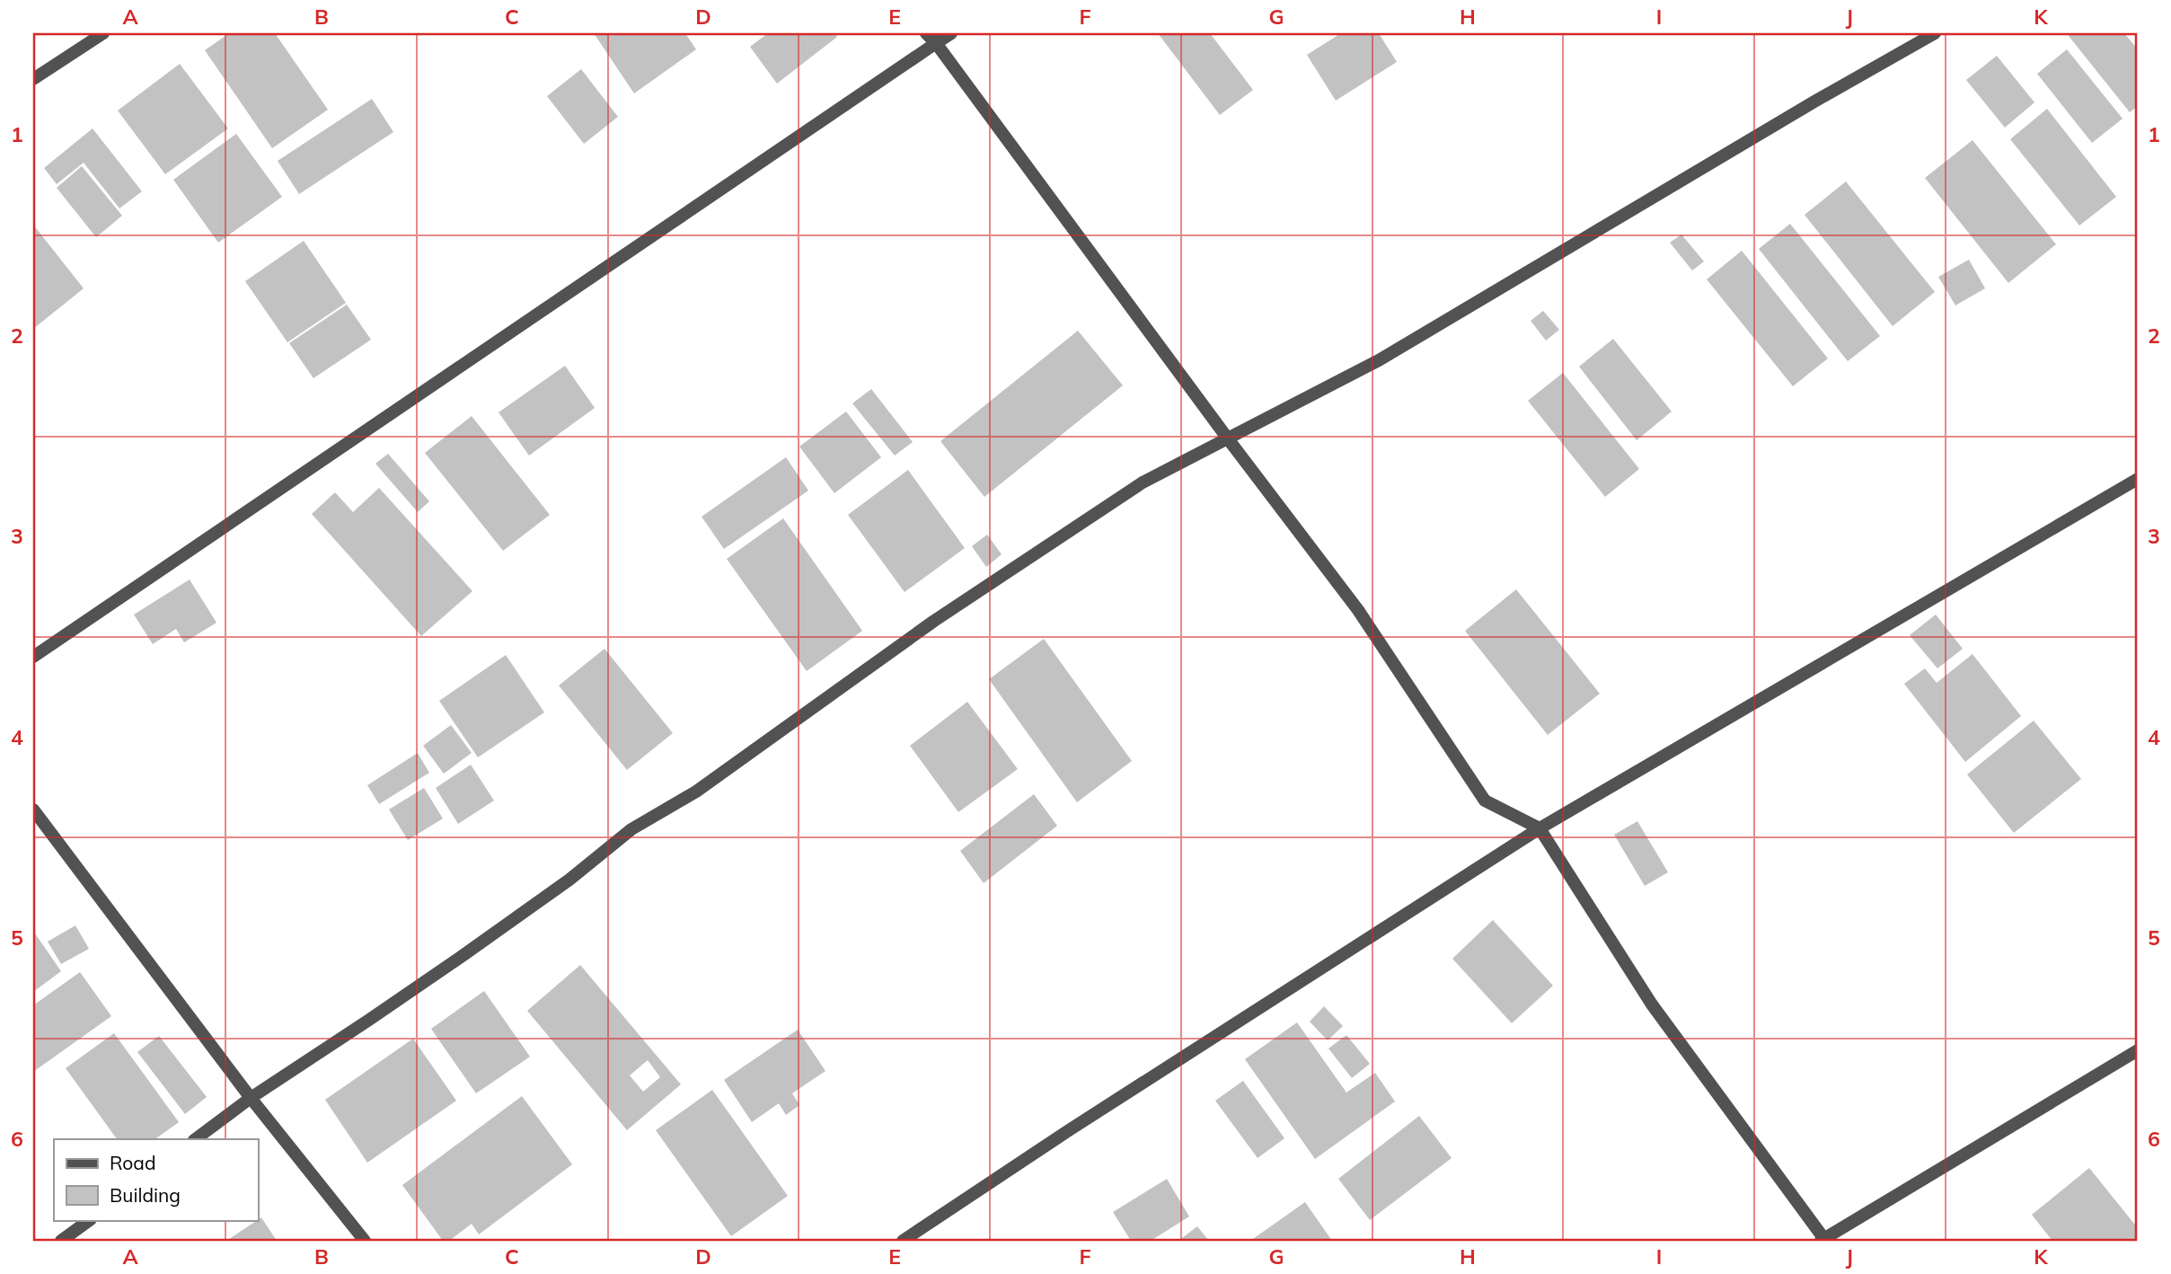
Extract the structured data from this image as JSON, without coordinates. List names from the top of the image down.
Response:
{
  "legend": ["Road", "Building"],
  "grid": {
    "columns": [
      "A",
      "B",
      "C",
      "D",
      "E",
      "F",
      "G",
      "H",
      "I",
      "J",
      "K"
    ],
    "rows": [
      "1",
      "2",
      "3",
      "4",
      "5",
      "6"
    ]
  }
}
